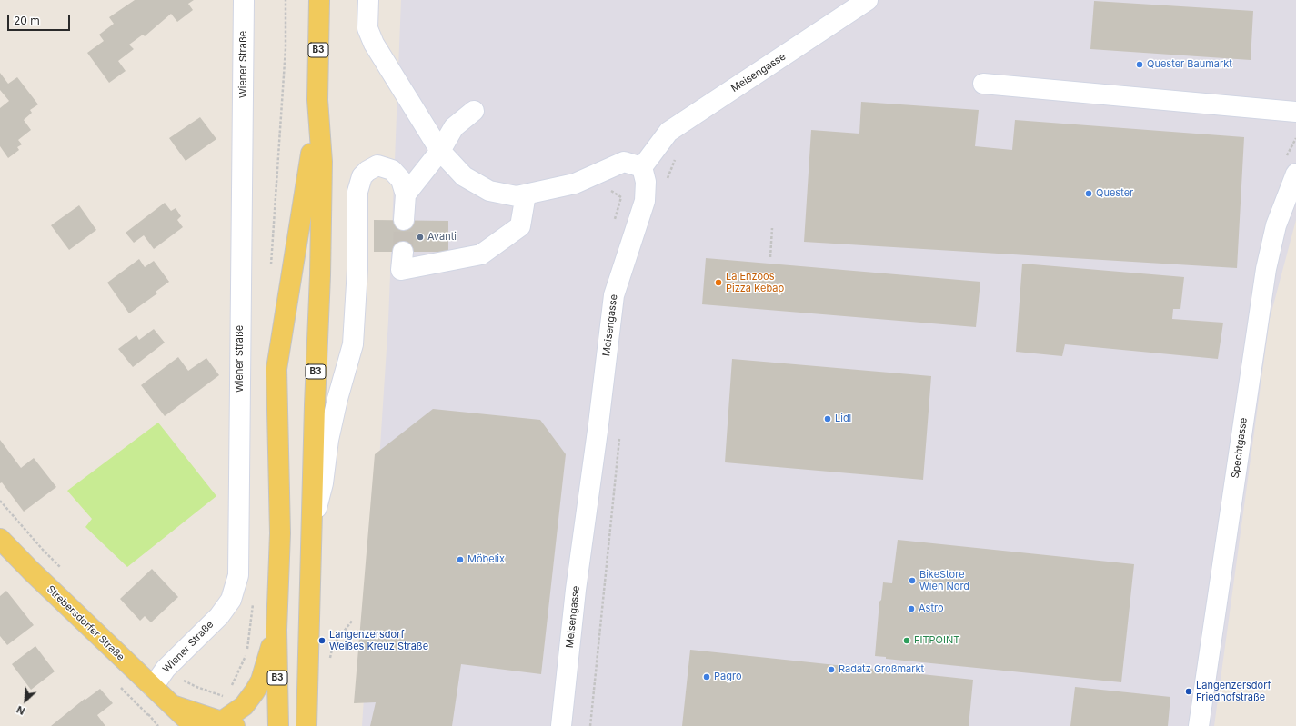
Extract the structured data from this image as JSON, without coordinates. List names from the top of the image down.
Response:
{
  "streets": {
    "main road": ["B3", "Strebersdorfer Straße"],
    "street": ["Wiener Straße", "Meisengasse", "Spechtgasse"]
  },
  "crossings": [
    ["Wiener Straße", "Strebersdorfer Straße"]
  ],
  "places": [
    "Quester Baumarkt",
    "Quester",
    "Avanti",
    "La Enzoos Pizza Kebap",
    "Lidl",
    "Möbelix",
    "BikeStore Wien Nord",
    "Astro",
    "Langenzersdorf Weißes Kreuz Straße",
    "FITPOINT",
    "Radatz Großmarkt",
    "Pagro",
    "Langenzersdorf Friedhofstraße"
  ],
  "scale_bar": "20 m",
  "north": "bottom left"
}
